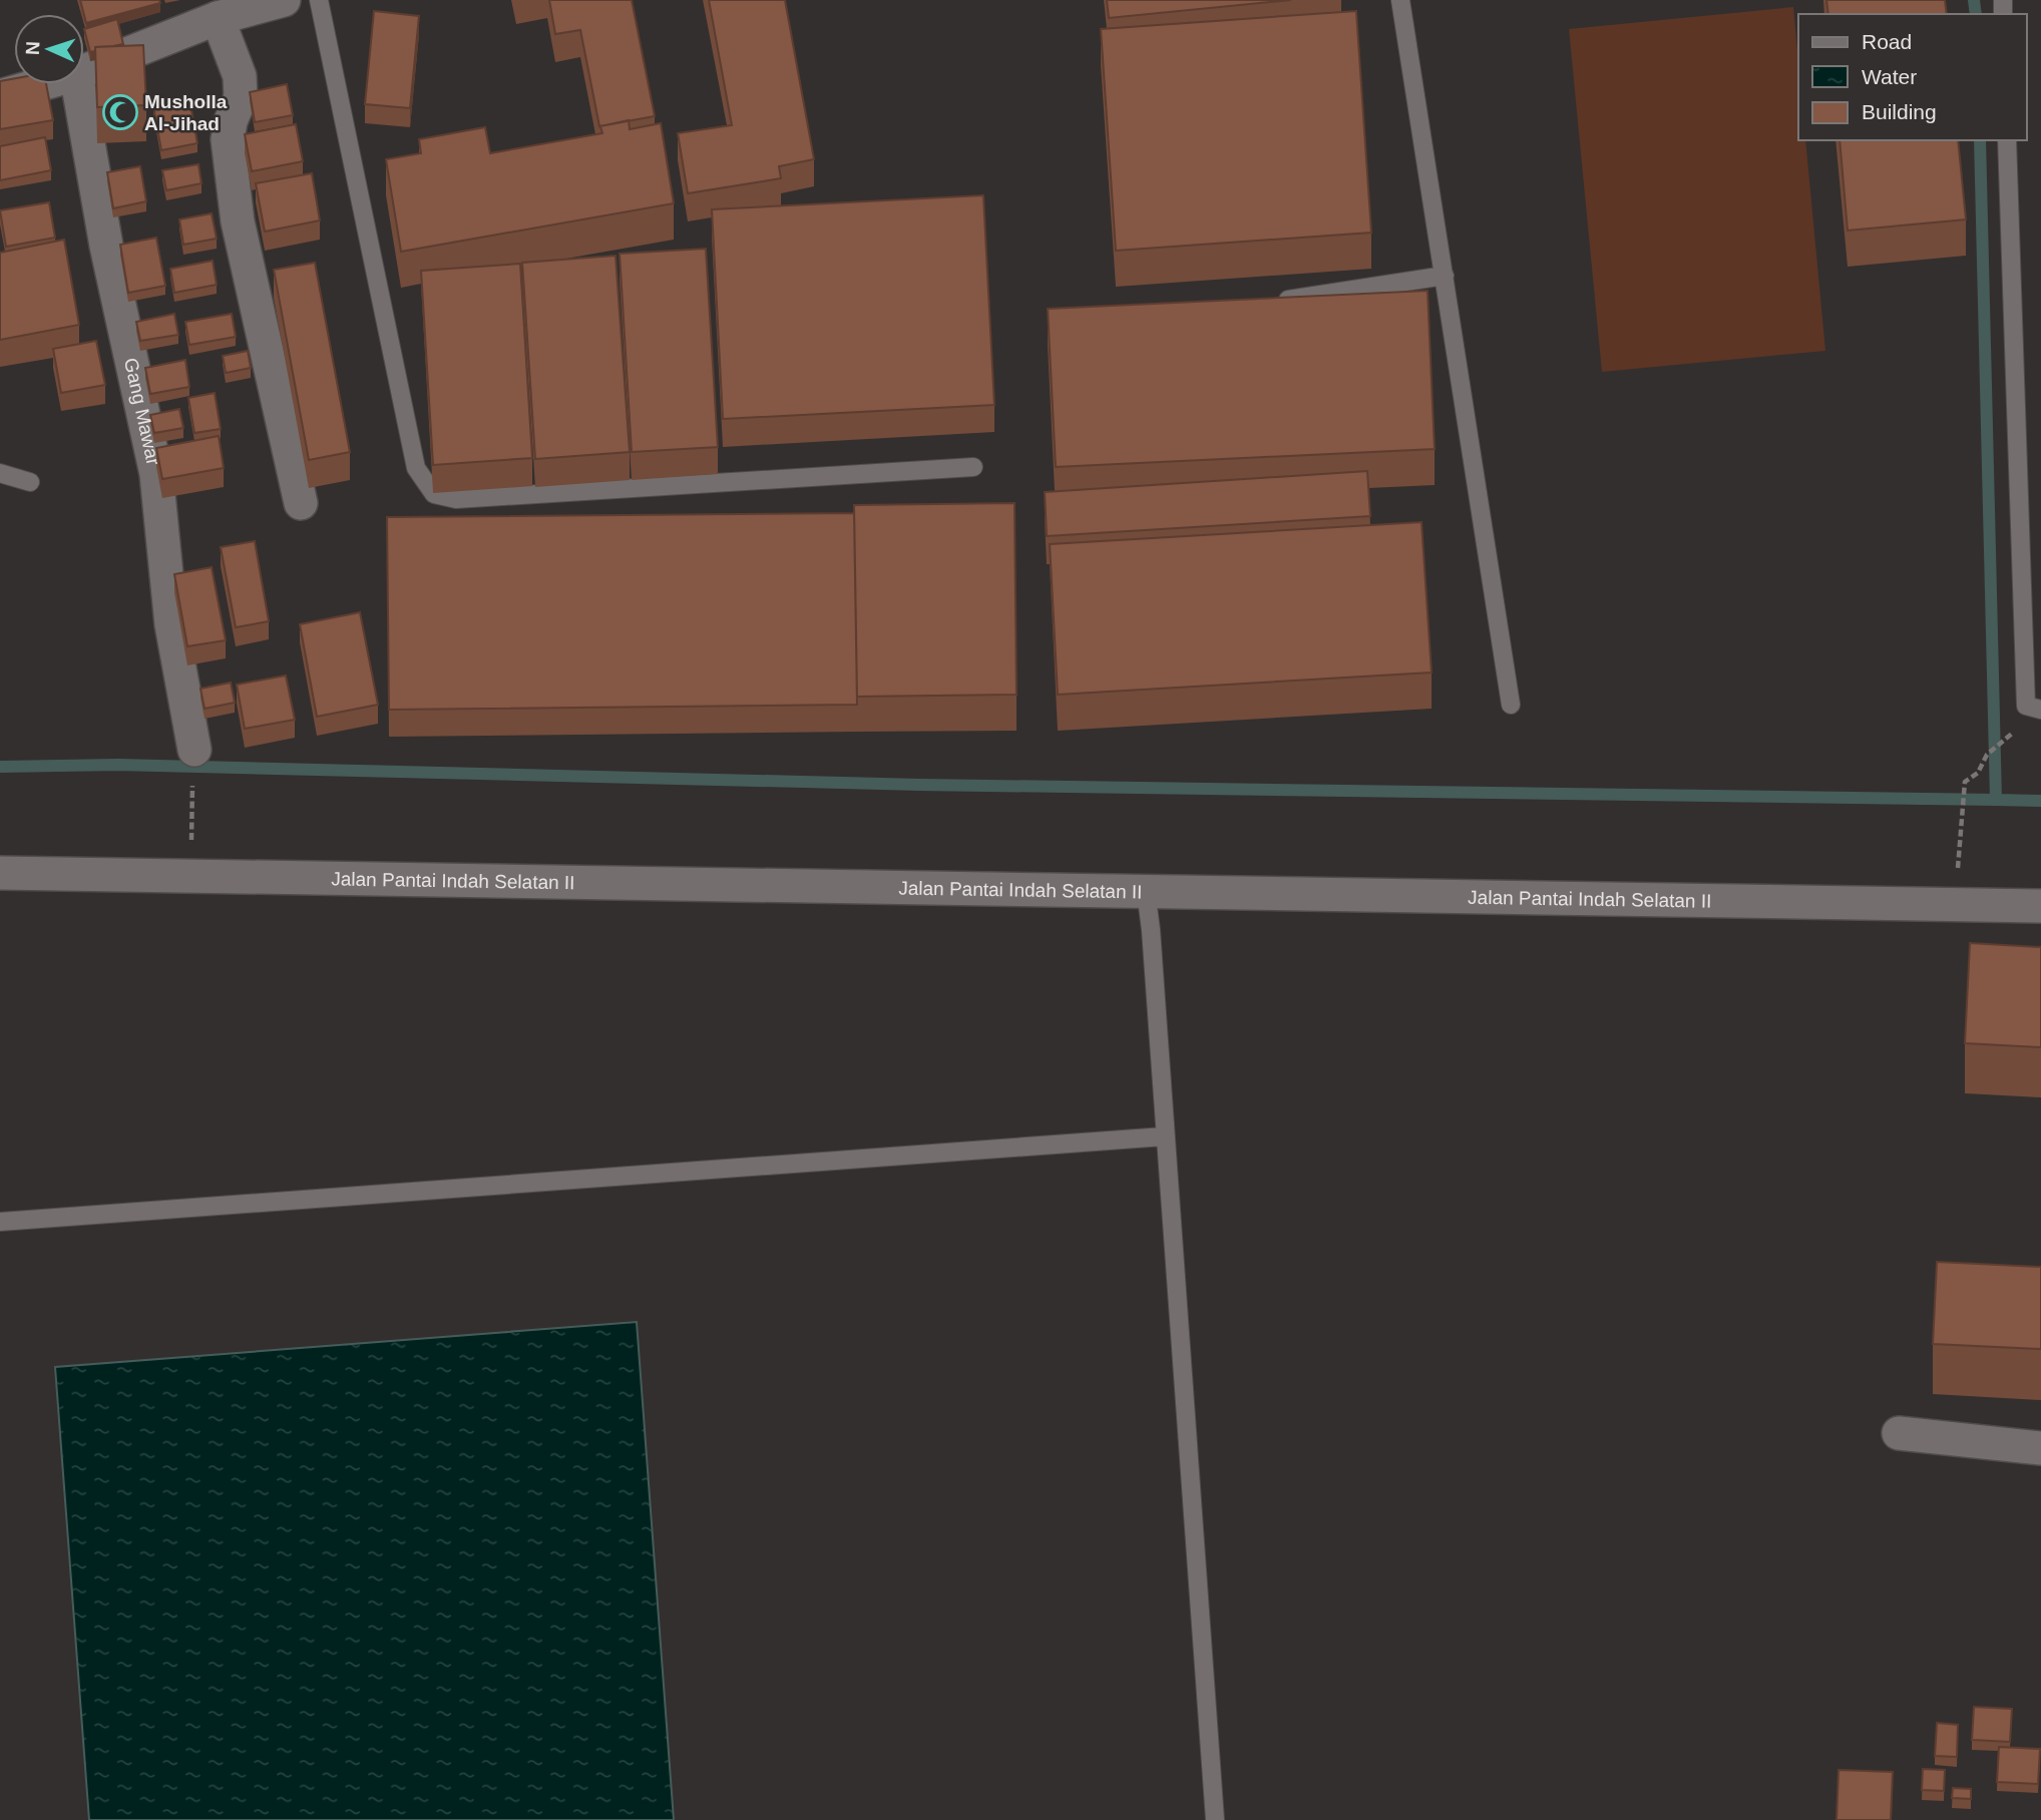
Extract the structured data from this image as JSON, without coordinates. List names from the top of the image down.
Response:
{
  "streets": {
    "street": ["Gang Mawar", "Jalan Pantai Indah Selatan II"]
  },
  "places": {
    "mosque": ["Musholla Al-Jihad"]
  },
  "legend": ["Road", "Water", "Building"],
  "north": "left"
}
